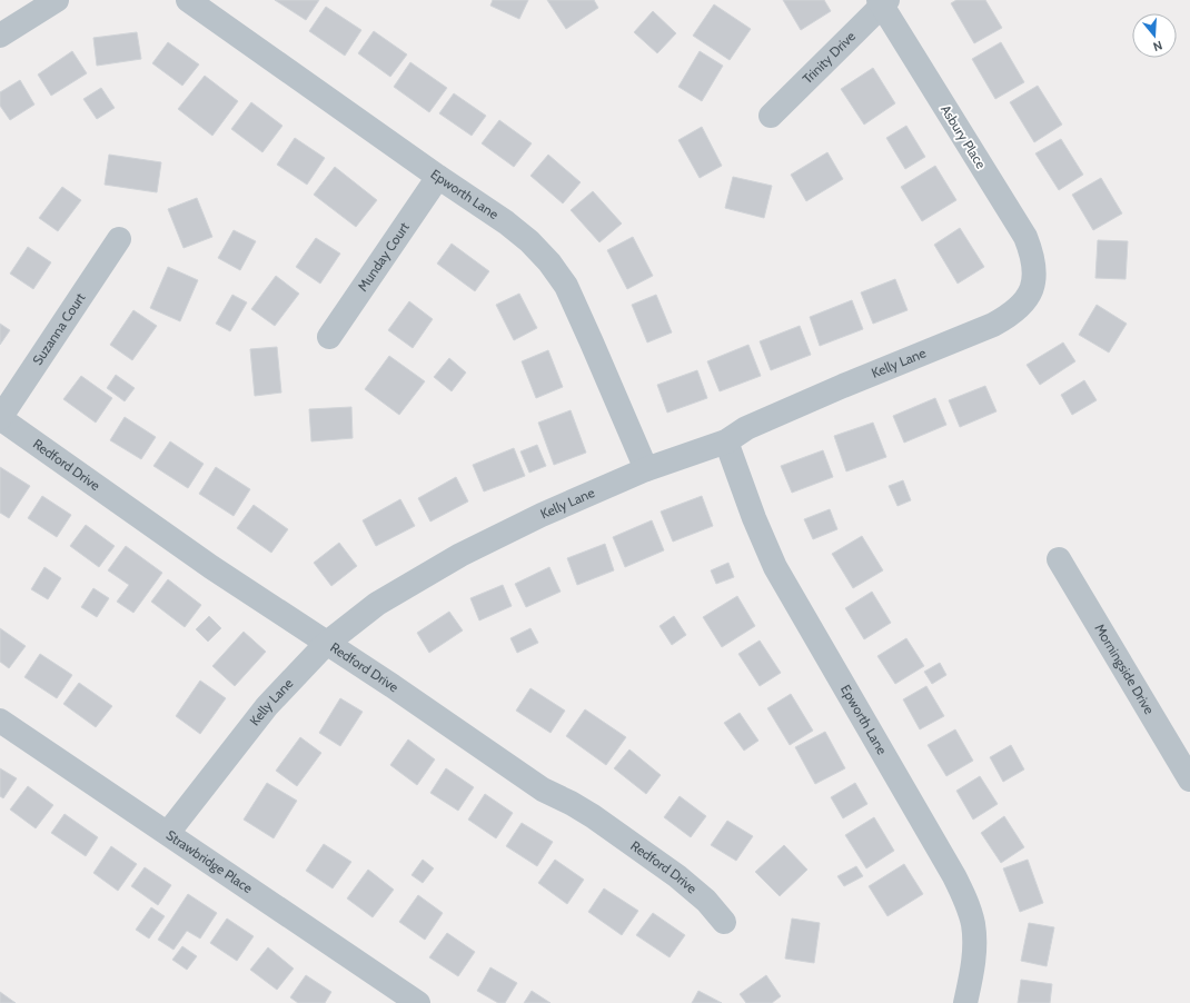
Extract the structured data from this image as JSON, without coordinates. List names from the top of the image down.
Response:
{
  "streets": {
    "street": [
      "Trinity Drive",
      "Asbury Place",
      "Epworth Lane",
      "Munday Court",
      "Suzanna Court",
      "Kelly Lane",
      "Redford Drive",
      "Morningside Drive",
      "Strawbridge Place"
    ]
  },
  "crossings": [
    ["Trinity Drive", "Asbury Place"],
    ["Asbury Place", "Kelly Lane"],
    ["Epworth Lane", "Munday Court"],
    ["Epworth Lane", "Kelly Lane"],
    ["Suzanna Court", "Redford Drive"],
    ["Kelly Lane", "Redford Drive"],
    ["Kelly Lane", "Strawbridge Place"]
  ],
  "north": "bottom"
}
